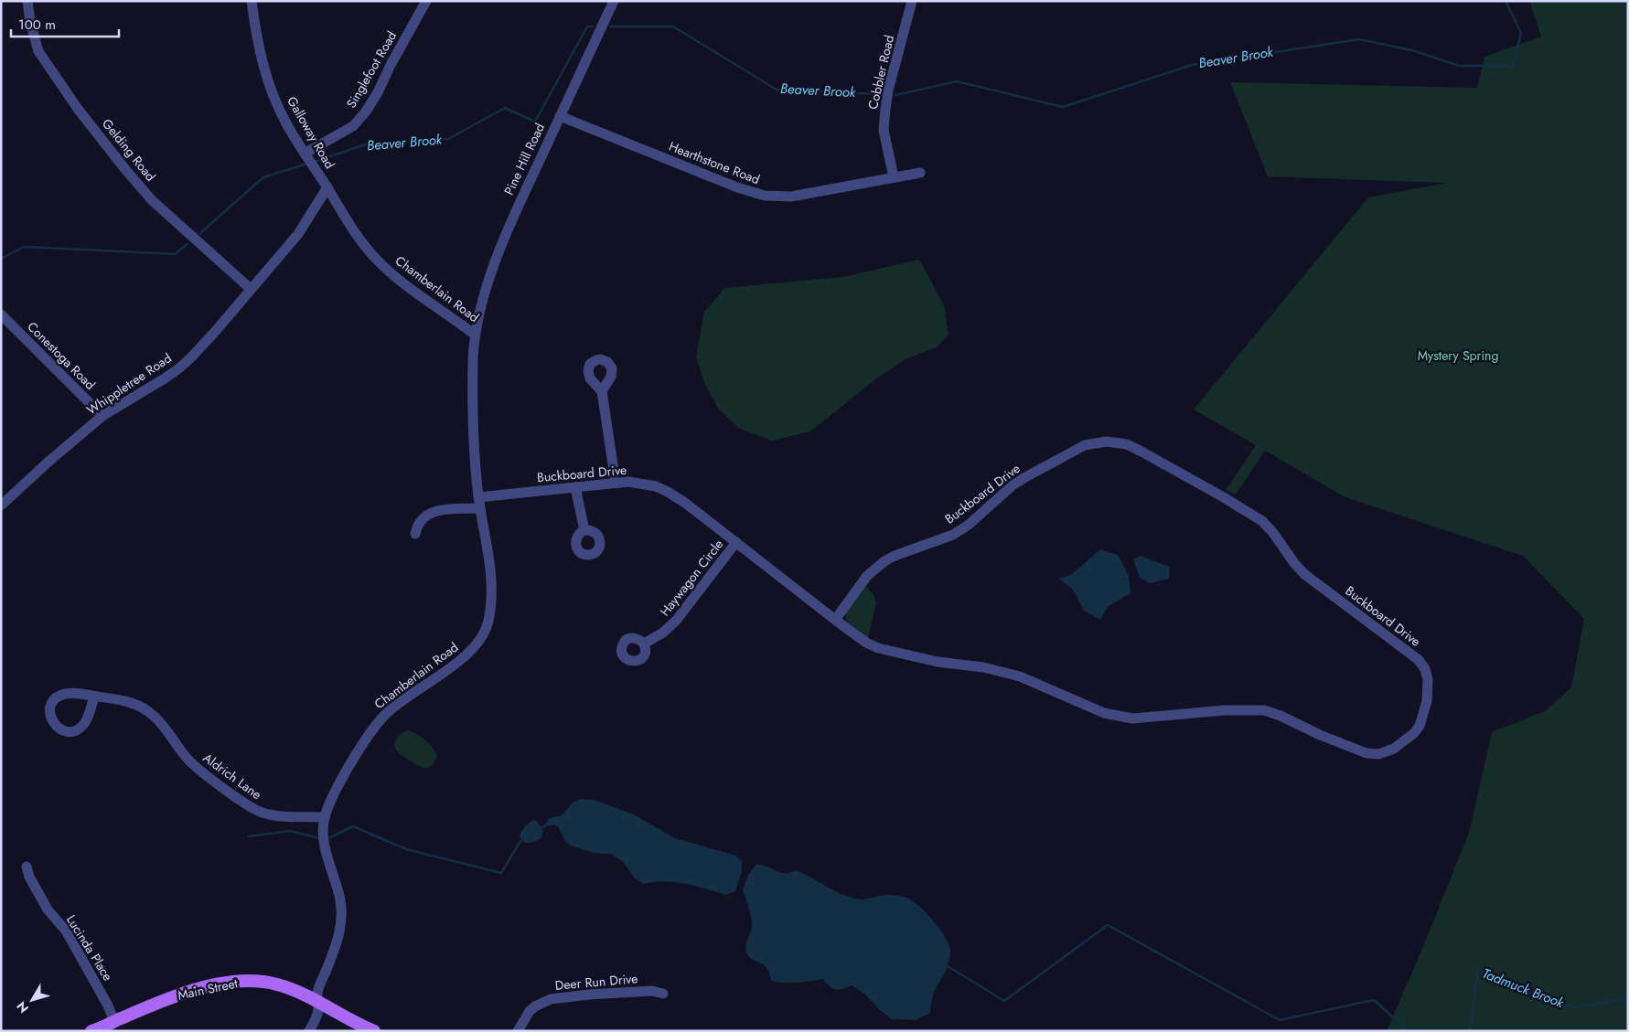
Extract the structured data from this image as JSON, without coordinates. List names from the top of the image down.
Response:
{
  "streets": {
    "main road": ["Main Street"],
    "street": [
      "Singlefoot Road",
      "Cobbler Road",
      "Galloway Road",
      "Gelding Road",
      "Pine Hill Road",
      "Hearthstone Road",
      "Chamberlain Road",
      "Conestoga Road",
      "Whippletree Road",
      "Buckboard Drive",
      "Haywagon Circle",
      "Aldrich Lane",
      "Lucinda Place",
      "Deer Run Drive"
    ]
  },
  "crossings": [
    ["Singlefoot Road", "Galloway Road"],
    ["Cobbler Road", "Hearthstone Road"],
    ["Galloway Road", "Chamberlain Road"],
    ["Galloway Road", "Whippletree Road"],
    ["Gelding Road", "Whippletree Road"],
    ["Pine Hill Road", "Hearthstone Road"],
    ["Pine Hill Road", "Chamberlain Road"],
    ["Chamberlain Road", "Buckboard Drive"],
    ["Chamberlain Road", "Aldrich Lane"],
    ["Chamberlain Road", "Main Street"],
    ["Conestoga Road", "Whippletree Road"],
    ["Buckboard Drive", "Haywagon Circle"],
    ["Lucinda Place", "Main Street"]
  ],
  "water": ["Beaver Brook", "Tadmuck Brook"],
  "parks": ["Mystery Spring"],
  "scale_bar": "100 m",
  "north": "bottom left"
}
